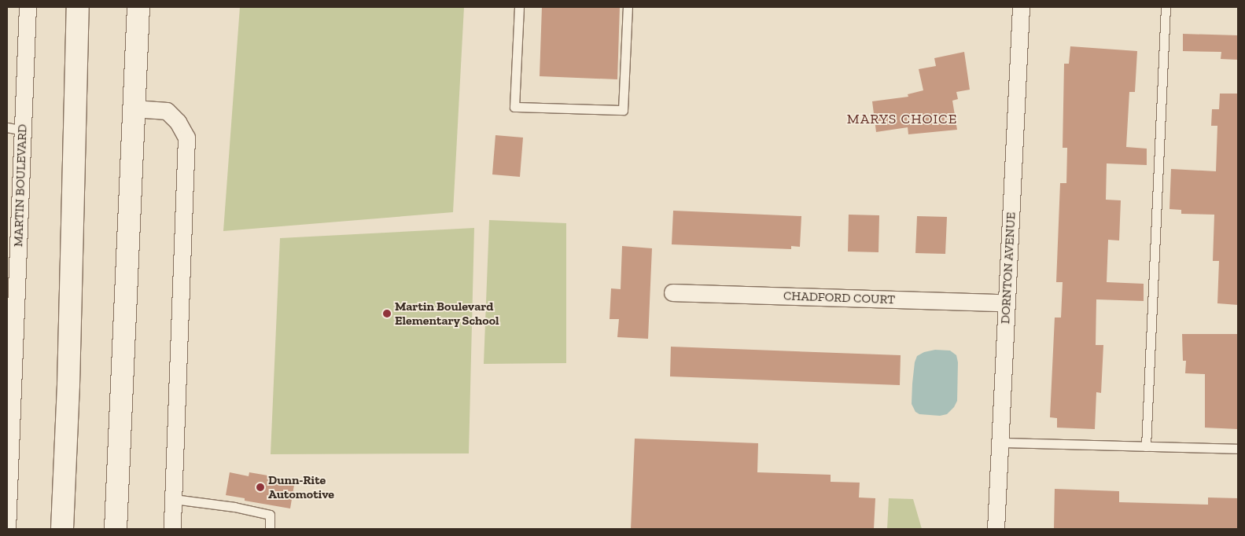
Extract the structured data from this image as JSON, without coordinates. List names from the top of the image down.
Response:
{
  "streets": {
    "street": ["MARTIN BOULEVARD", "DORNTON AVENUE", "CHADFORD COURT"]
  },
  "crossings": [
    ["DORNTON AVENUE", "CHADFORD COURT"]
  ],
  "districts": ["MARYS CHOICE"],
  "places": ["Martin Boulevard Elementary School", "Dunn-Rite Automotive"]
}
